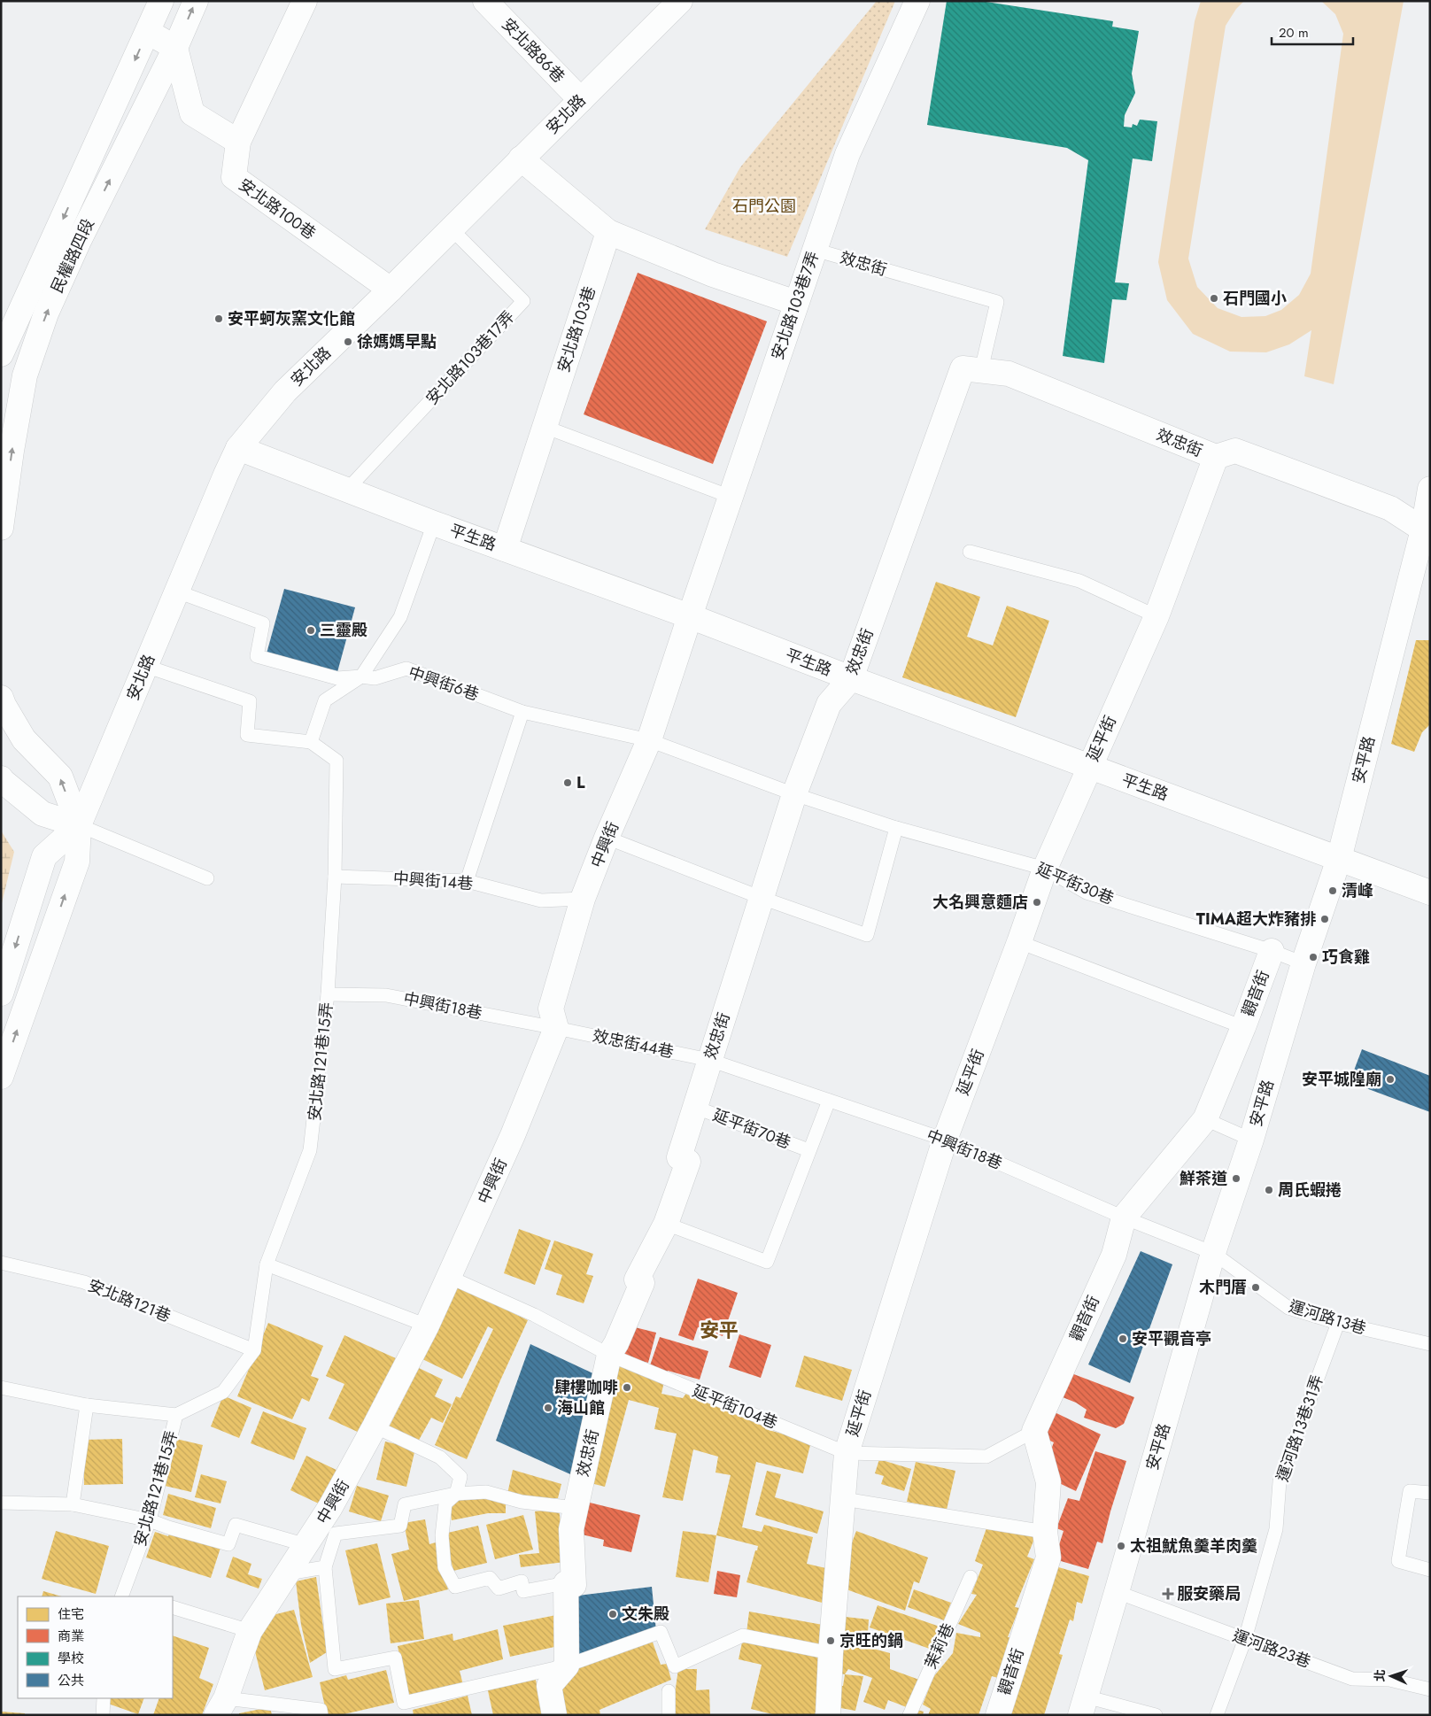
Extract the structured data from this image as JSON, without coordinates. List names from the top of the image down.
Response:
{
  "streets": {
    "street": [
      "安北路86巷",
      "安北路",
      "安北路100巷",
      "民權路四段",
      "效忠街",
      "安北路103巷7弄",
      "安北路103巷",
      "平生路",
      "延平街",
      "安平路",
      "中興街",
      "觀音街"
    ],
    "lane": [
      "安北路103巷17弄",
      "中興街6巷",
      "中興街14巷",
      "延平街30巷",
      "中興街18巷",
      "效忠街44巷",
      "安北路121巷15弄",
      "延平街70巷",
      "安北路121巷",
      "運河路13巷",
      "延平街104巷",
      "運河路13巷31弄",
      "茉莉巷",
      "運河路23巷"
    ]
  },
  "crossings": [
    ["安北路86巷", "安北路"],
    ["安北路", "安北路100巷"],
    ["安北路", "安北路103巷17弄"],
    ["安北路", "平生路"],
    ["安北路", "中興街6巷"],
    ["效忠街", "安北路103巷7弄"],
    ["效忠街", "平生路"],
    ["效忠街", "中興街6巷"],
    ["效忠街", "延平街"],
    ["效忠街", "安平路"],
    ["效忠街", "延平街30巷"],
    ["效忠街", "中興街18巷"],
    ["效忠街", "效忠街44巷"],
    ["效忠街", "延平街70巷"],
    ["效忠街", "延平街104巷"],
    ["安北路103巷7弄", "平生路"],
    ["安北路103巷7弄", "中興街"],
    ["安北路103巷", "平生路"],
    ["安北路103巷17弄", "平生路"],
    ["平生路", "延平街"],
    ["平生路", "安平路"],
    ["平生路", "中興街"],
    ["中興街6巷", "中興街"],
    ["中興街6巷", "延平街30巷"],
    ["延平街", "延平街30巷"],
    ["延平街", "中興街18巷"],
    ["延平街", "延平街104巷"],
    ["安平路", "延平街30巷"],
    ["安平路", "中興街18巷"],
    ["安平路", "運河路13巷"],
    ["安平路", "運河路23巷"],
    ["中興街", "中興街14巷"],
    ["中興街", "中興街18巷"],
    ["中興街", "效忠街44巷"],
    ["中興街", "延平街104巷"],
    ["中興街14巷", "安北路121巷15弄"],
    ["延平街30巷", "觀音街"],
    ["觀音街", "中興街18巷"],
    ["觀音街", "延平街104巷"],
    ["中興街18巷", "效忠街44巷"],
    ["中興街18巷", "安北路121巷15弄"],
    ["中興街18巷", "運河路13巷"],
    ["安北路121巷15弄", "安北路121巷"],
    ["運河路13巷", "運河路13巷31弄"],
    ["運河路13巷31弄", "運河路23巷"]
  ],
  "districts": ["安平"],
  "parks": ["石門公園"],
  "places": {
    "other": [
      "石門國小",
      "安平蚵灰窯文化館",
      "徐媽媽早點",
      "三靈殿",
      "L",
      "清峰",
      "大名興意麵店",
      "TIMA超大炸豬排",
      "巧食雞",
      "安平城隍廟",
      "鮮茶道",
      "周氏蝦捲",
      "木門厝",
      "安平觀音亭",
      "肆樓咖啡",
      "海山館",
      "太祖魷魚羹羊肉羹",
      "文朱殿",
      "京旺的鍋"
    ],
    "health": ["服安藥局"]
  },
  "legend": [
    "住宅",
    "商業",
    "學校",
    "公共"
  ],
  "scale_bar": "20 m",
  "north": "left"
}
